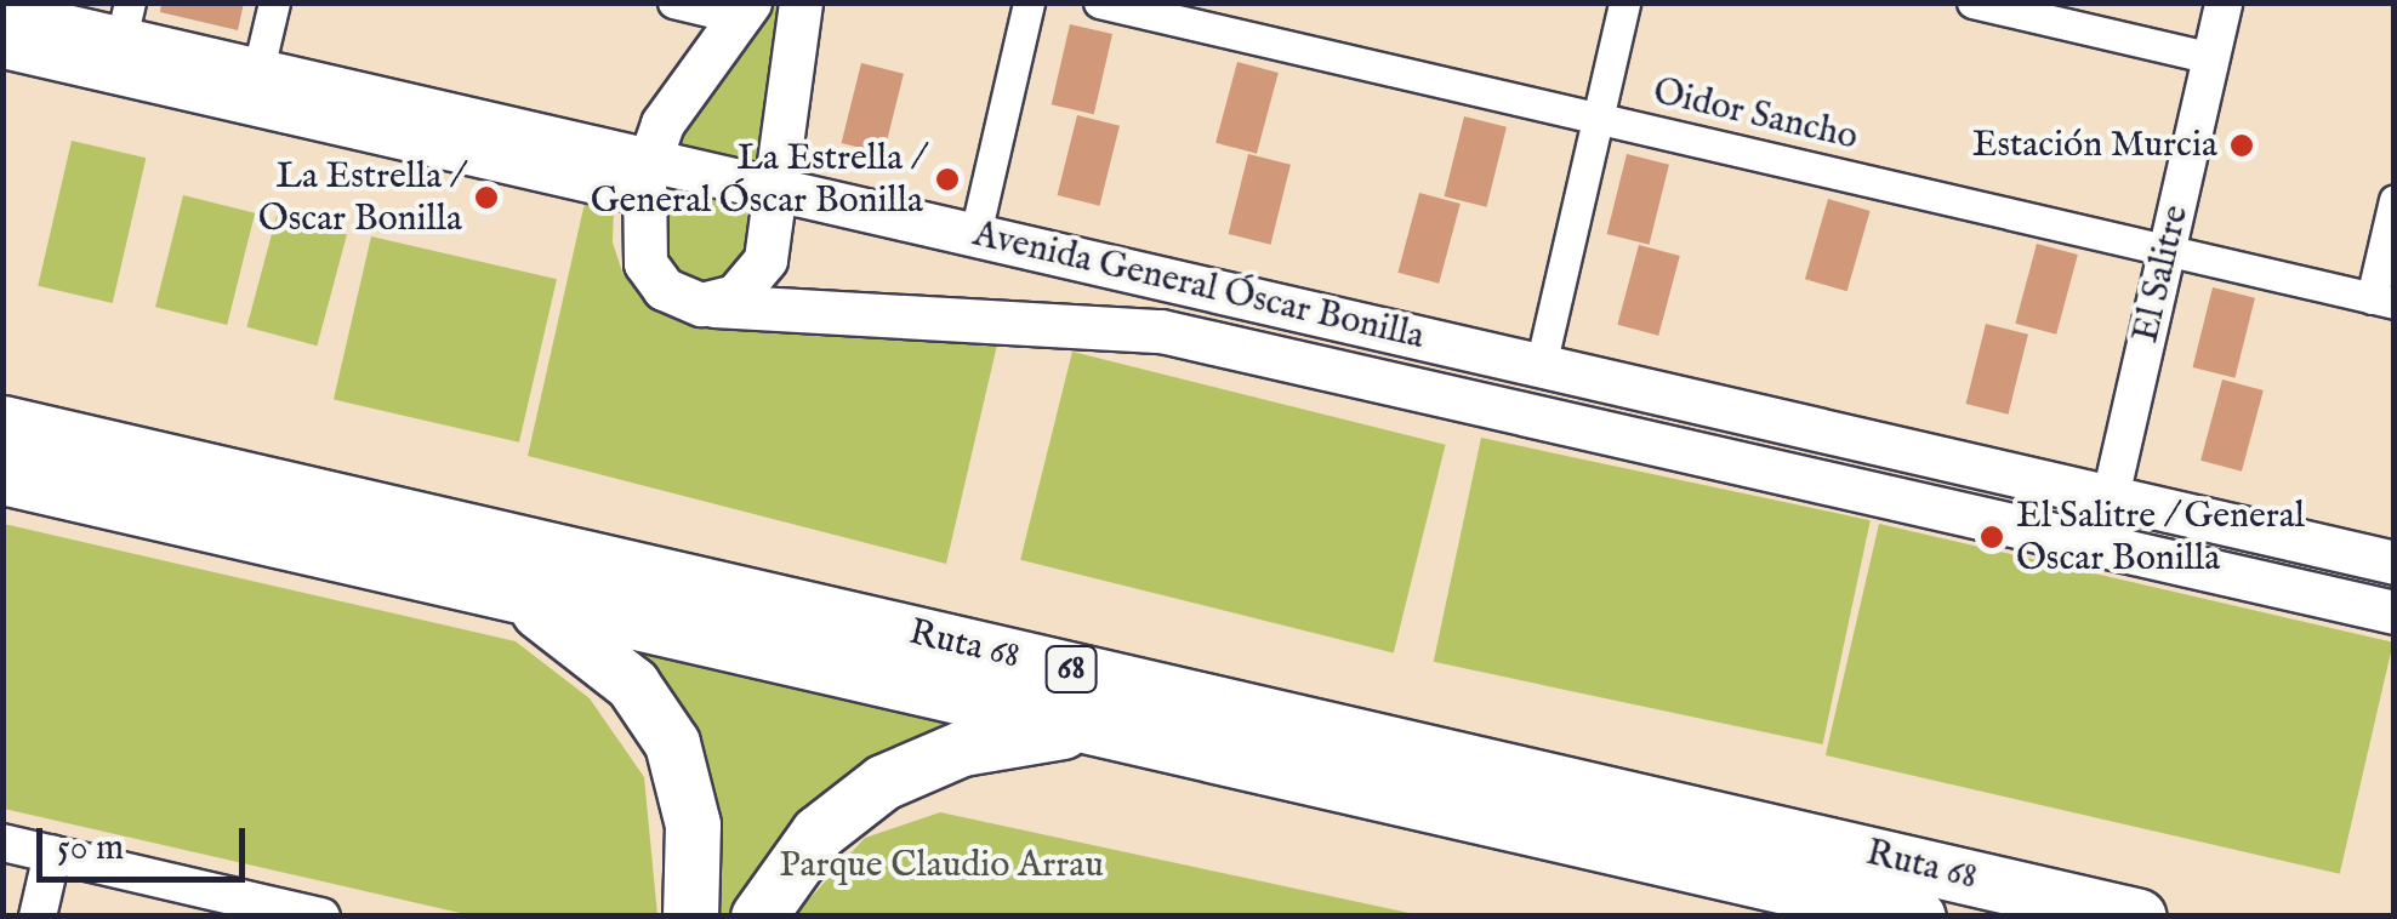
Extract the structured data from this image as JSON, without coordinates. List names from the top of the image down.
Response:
{
  "streets": {
    "highway": ["Ruta 68", "68"],
    "main road": ["Avenida General Óscar Bonilla"],
    "street": ["Oidor Sancho", "El Salitre"]
  },
  "crossings": [
    ["Oidor Sancho", "El Salitre"],
    ["El Salitre", "Avenida General Óscar Bonilla"]
  ],
  "parks": ["Parque Claudio Arrau"],
  "places": [
    "Estación Murcia",
    "La Estrella / General Óscar Bonilla",
    "La Estrella / Oscar Bonilla",
    "El Salitre / General Oscar Bonilla"
  ],
  "scale_bar": "50 m"
}
